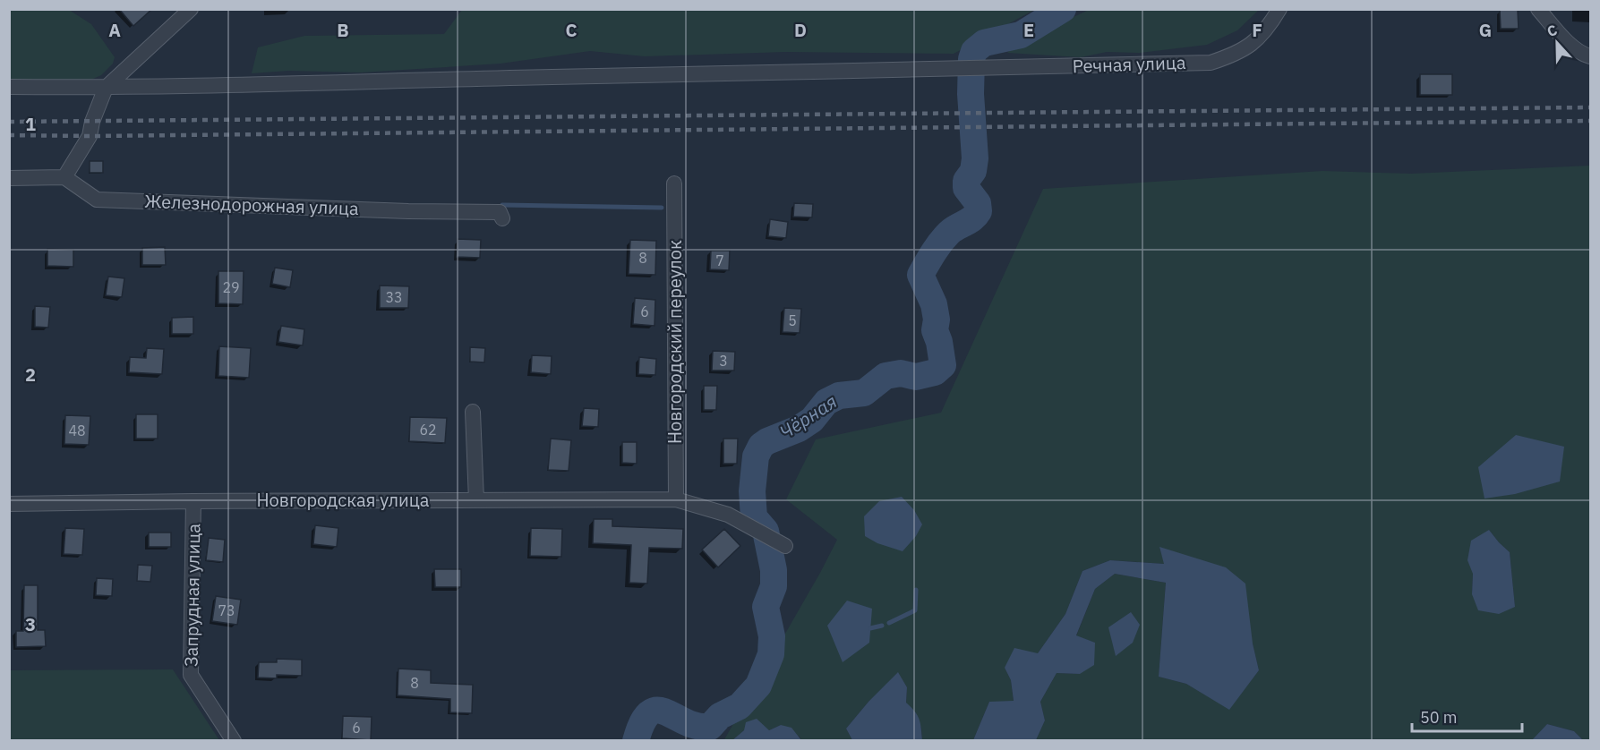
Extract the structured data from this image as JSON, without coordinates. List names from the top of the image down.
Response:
{
  "streets": {
    "street": [
      "Речная улица",
      "Железнодорожная улица",
      "Новгородский переулок",
      "Новгородская улица",
      "Запрудная улица"
    ]
  },
  "crossings": [
    ["Новгородский переулок", "Новгородская улица"],
    ["Новгородская улица", "Запрудная улица"]
  ],
  "water": ["Чёрная"],
  "house_numbers": [
    "8",
    "7",
    "29",
    "33",
    "6",
    "5",
    "3",
    "62",
    "48",
    "73",
    "8",
    "6"
  ],
  "scale_bar": "50 m",
  "north": "top",
  "grid": {
    "columns": [
      "A",
      "B",
      "C",
      "D",
      "E",
      "F",
      "G"
    ],
    "rows": ["1", "2", "3"]
  }
}
